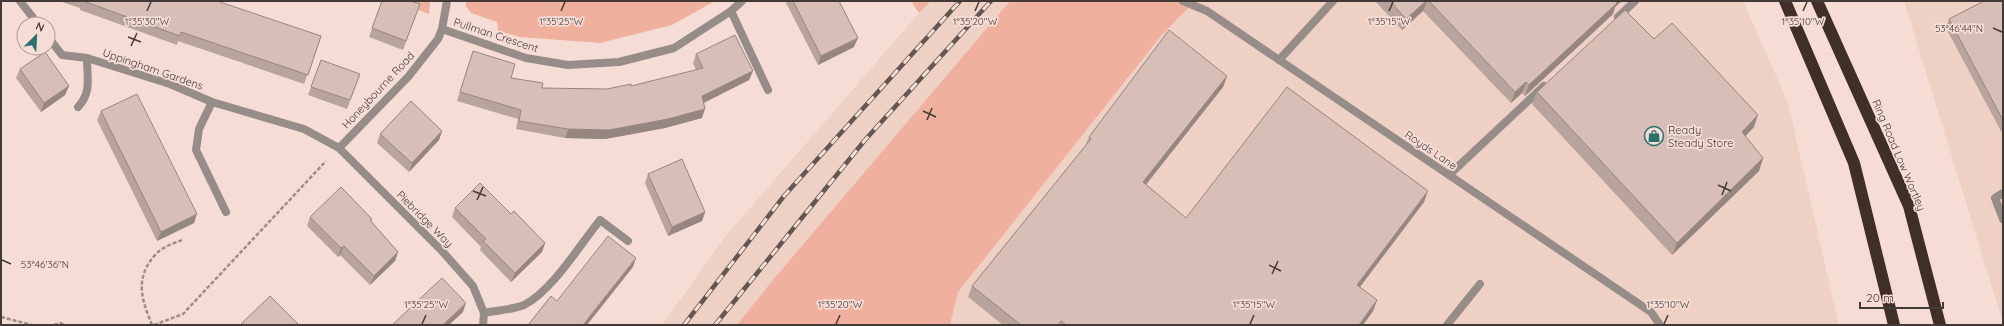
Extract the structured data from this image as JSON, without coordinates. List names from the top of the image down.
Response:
{
  "streets": {
    "highway": ["Ring Road Low Wortley"],
    "street": [
      "Pullman Crescent",
      "Uppingham Gardens",
      "Honeybourne Road",
      "Royds Lane",
      "Piebridge Way"
    ]
  },
  "crossings": [
    ["Pullman Crescent", "Honeybourne Road"],
    ["Uppingham Gardens", "Honeybourne Road"],
    ["Uppingham Gardens", "Piebridge Way"],
    ["Honeybourne Road", "Piebridge Way"]
  ],
  "places": {
    "shop": ["Ready Steady Store"]
  },
  "scale_bar": "20 m",
  "north": "top right",
  "coordinates": [
    "1°35'30\"W",
    "1°35'25\"W",
    "1°35'20\"W",
    "1°35'15\"W",
    "1°35'10\"W",
    "53°46'44\"N",
    "53°46'36\"N"
  ]
}
